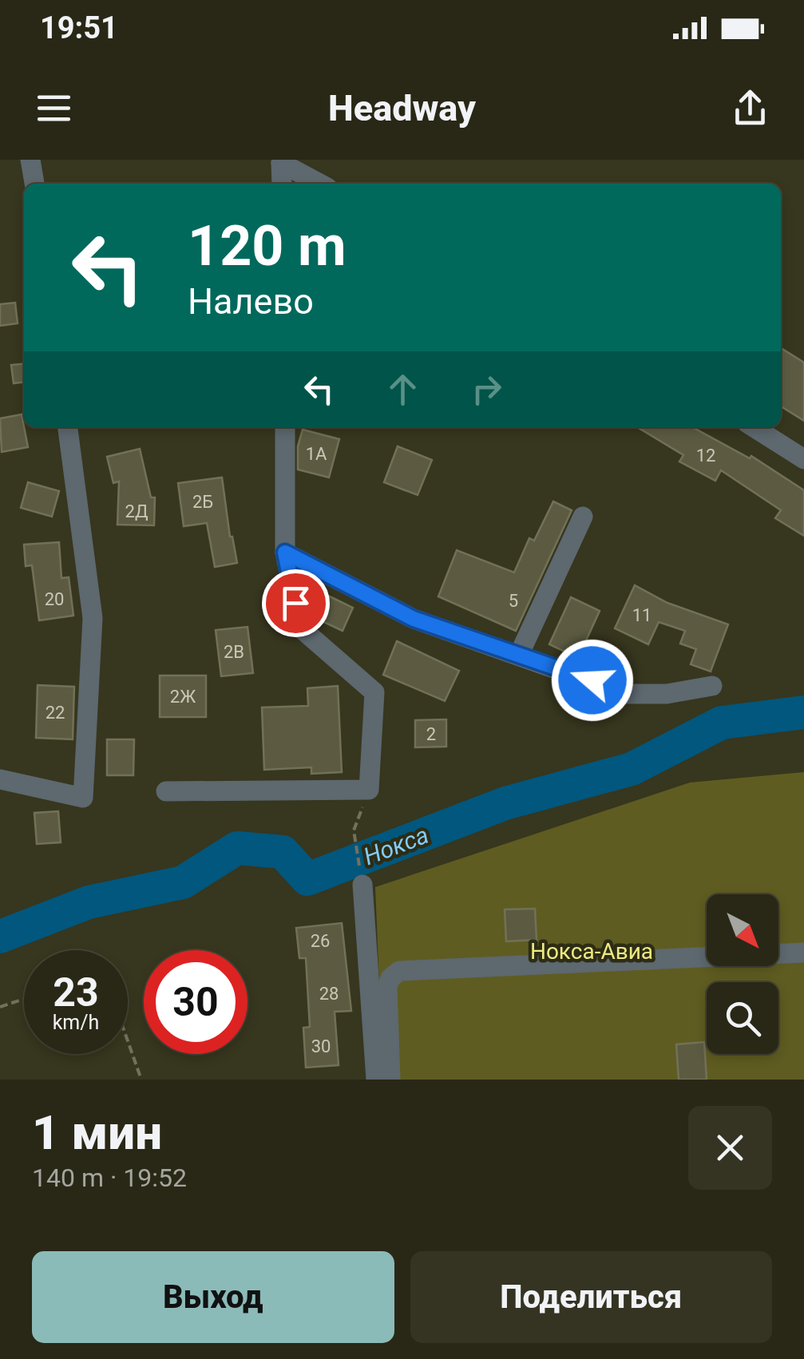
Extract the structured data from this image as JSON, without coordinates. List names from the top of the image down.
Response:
{
  "water": ["Нокса"],
  "parks": ["Нокса-Авиа"],
  "house_numbers": [
    "1А",
    "12",
    "2Б",
    "2Д",
    "20",
    "5",
    "11",
    "2В",
    "2Ж",
    "22",
    "2",
    "26",
    "28",
    "30"
  ],
  "north": "bottom right",
  "page": {
    "status": "19:51",
    "header": "Headway",
    "turn": ["120 m", "Налево"],
    "speed": "23 km/h",
    "limit": "30",
    "heading": ["1 мин", "140 m · 19:52"],
    "buttons": ["Выход", "Поделиться"]
  }
}
